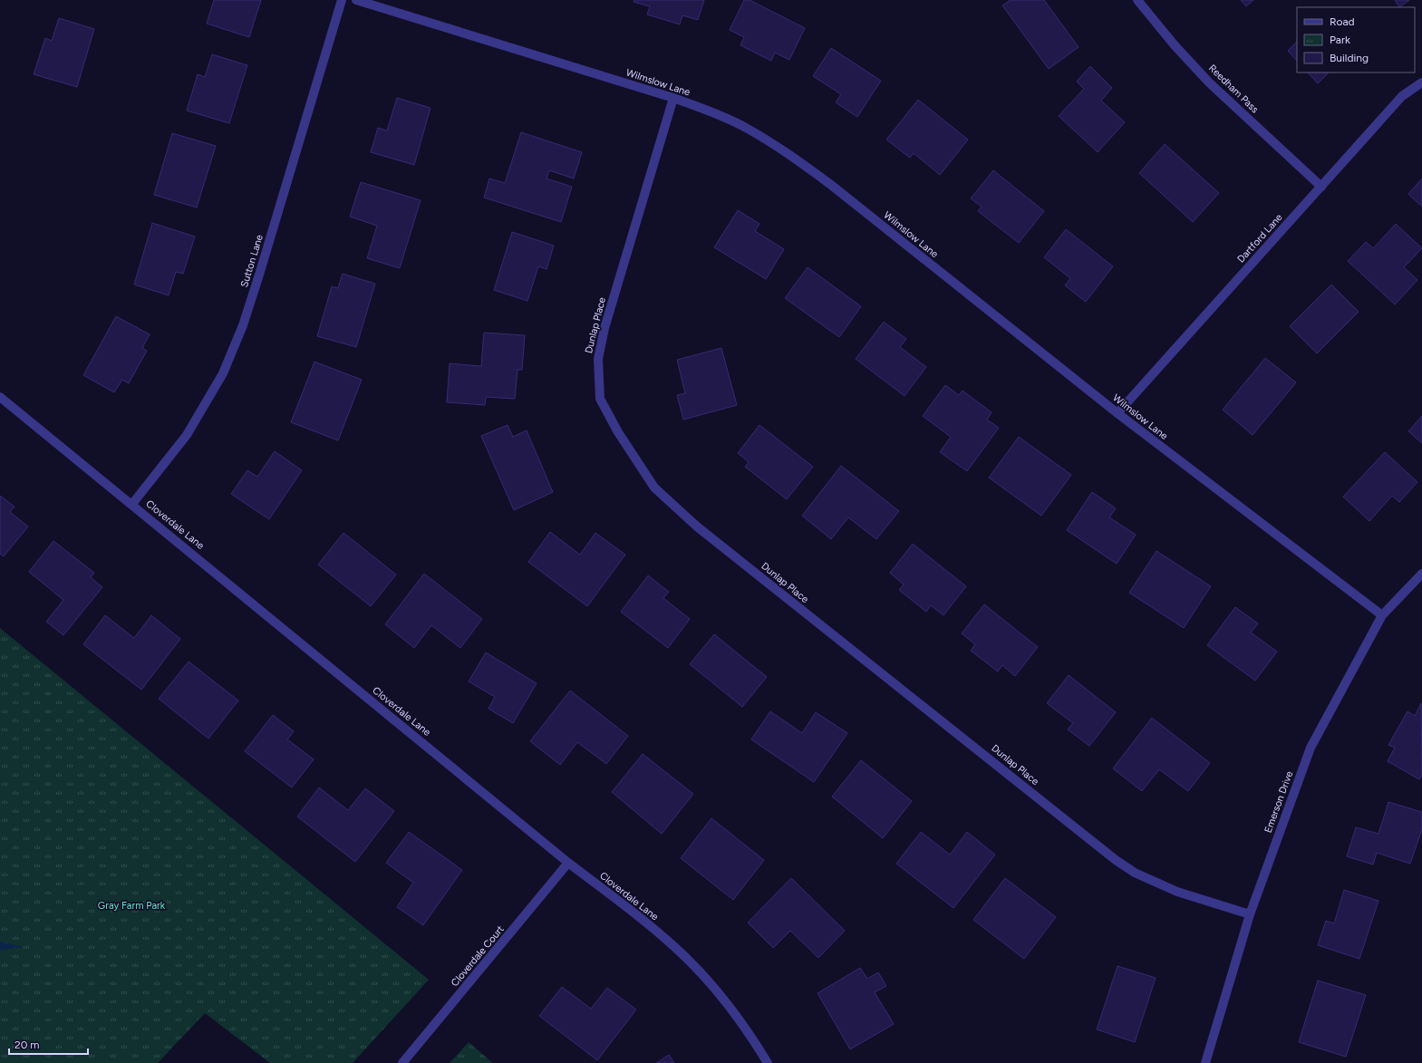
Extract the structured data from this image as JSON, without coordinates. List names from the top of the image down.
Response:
{
  "streets": {
    "street": [
      "Wilmslow Lane",
      "Reedham Pass",
      "Dartford Lane",
      "Sutton Lane",
      "Dunlap Place",
      "Cloverdale Lane",
      "Emerson Drive",
      "Cloverdale Court"
    ]
  },
  "crossings": [
    ["Wilmslow Lane", "Dartford Lane"],
    ["Wilmslow Lane", "Dunlap Place"],
    ["Wilmslow Lane", "Emerson Drive"],
    ["Reedham Pass", "Dartford Lane"],
    ["Sutton Lane", "Cloverdale Lane"],
    ["Dunlap Place", "Emerson Drive"],
    ["Cloverdale Lane", "Cloverdale Court"]
  ],
  "parks": ["Gray Farm Park"],
  "legend": ["Road", "Park", "Building"],
  "scale_bar": "20 m"
}
